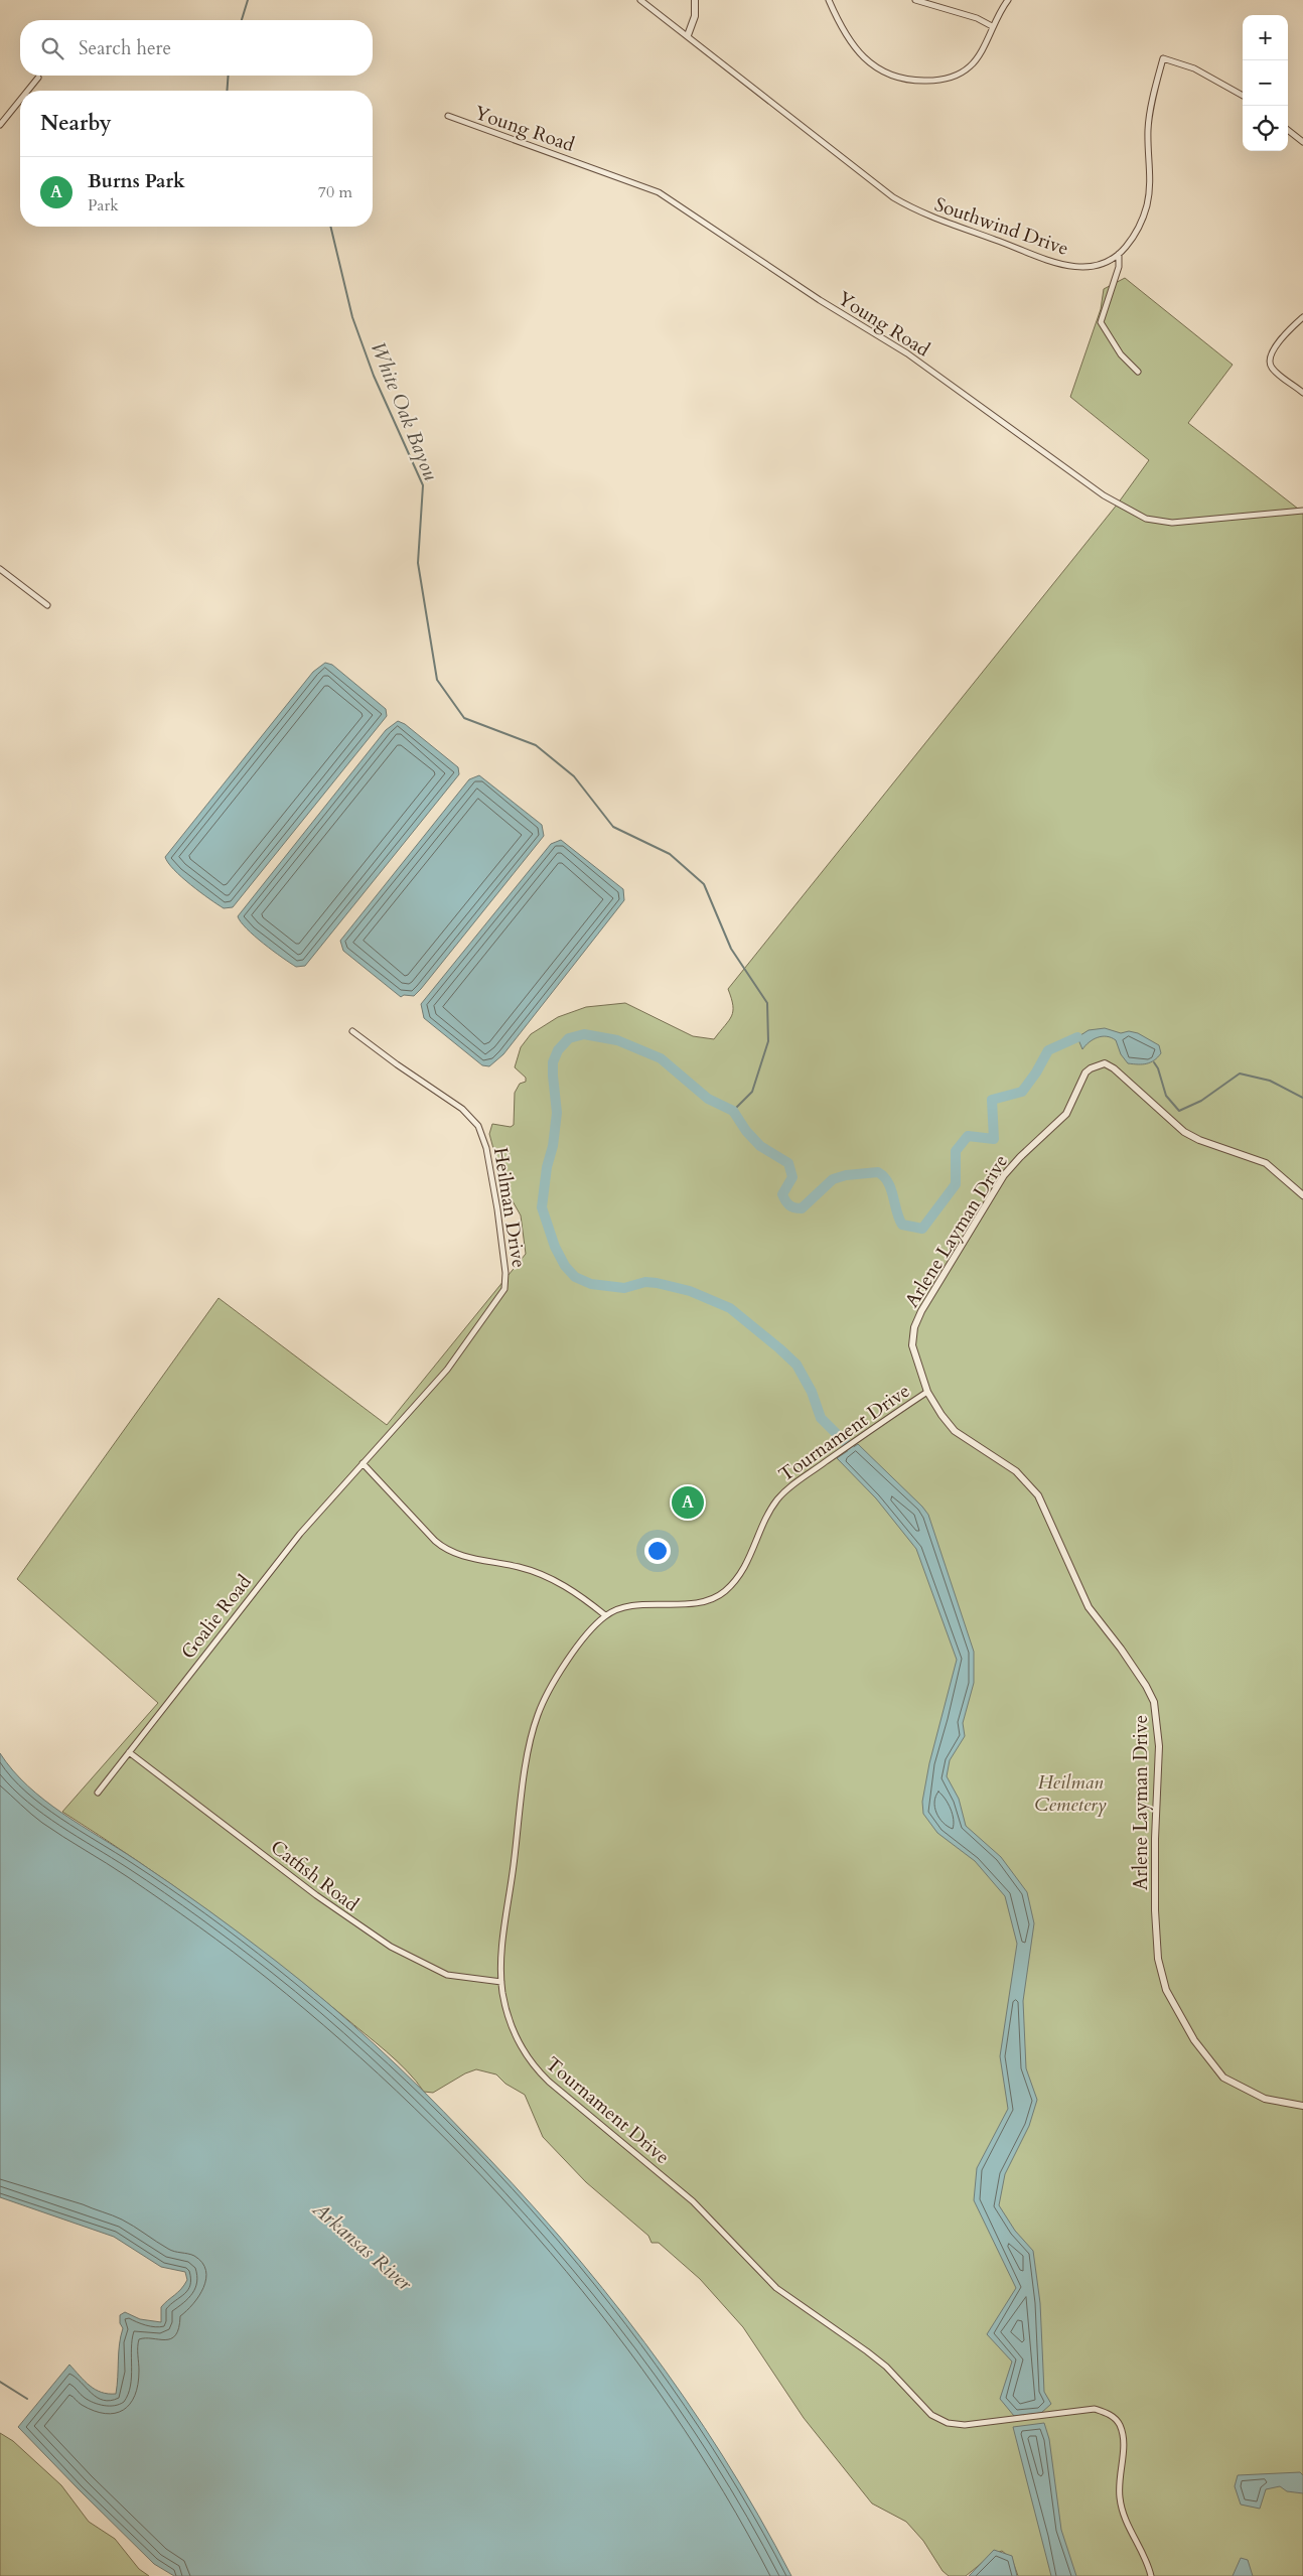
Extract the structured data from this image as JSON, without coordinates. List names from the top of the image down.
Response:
{
  "streets": {
    "street": [
      "Young Road",
      "Southwind Drive",
      "Heilman Drive",
      "Arlene Layman Drive",
      "Tournament Drive",
      "Goalie Road",
      "Catfish Road"
    ]
  },
  "crossings": [
    ["Heilman Drive", "Goalie Road"],
    ["Arlene Layman Drive", "Tournament Drive"],
    ["Tournament Drive", "Catfish Road"],
    ["Goalie Road", "Catfish Road"]
  ],
  "water": ["White Oak Bayou", "Arkansas River"],
  "parks": ["Heilman Cemetery"],
  "page": {
    "map_buttons": ["+", "−"],
    "search": "Search here",
    "heading": "Nearby",
    "list": [
      {
        "mark": "A",
        "name": "Burns Park",
        "note": "Park",
        "value": "70 m"
      }
    ],
    "pins": "A"
  }
}
